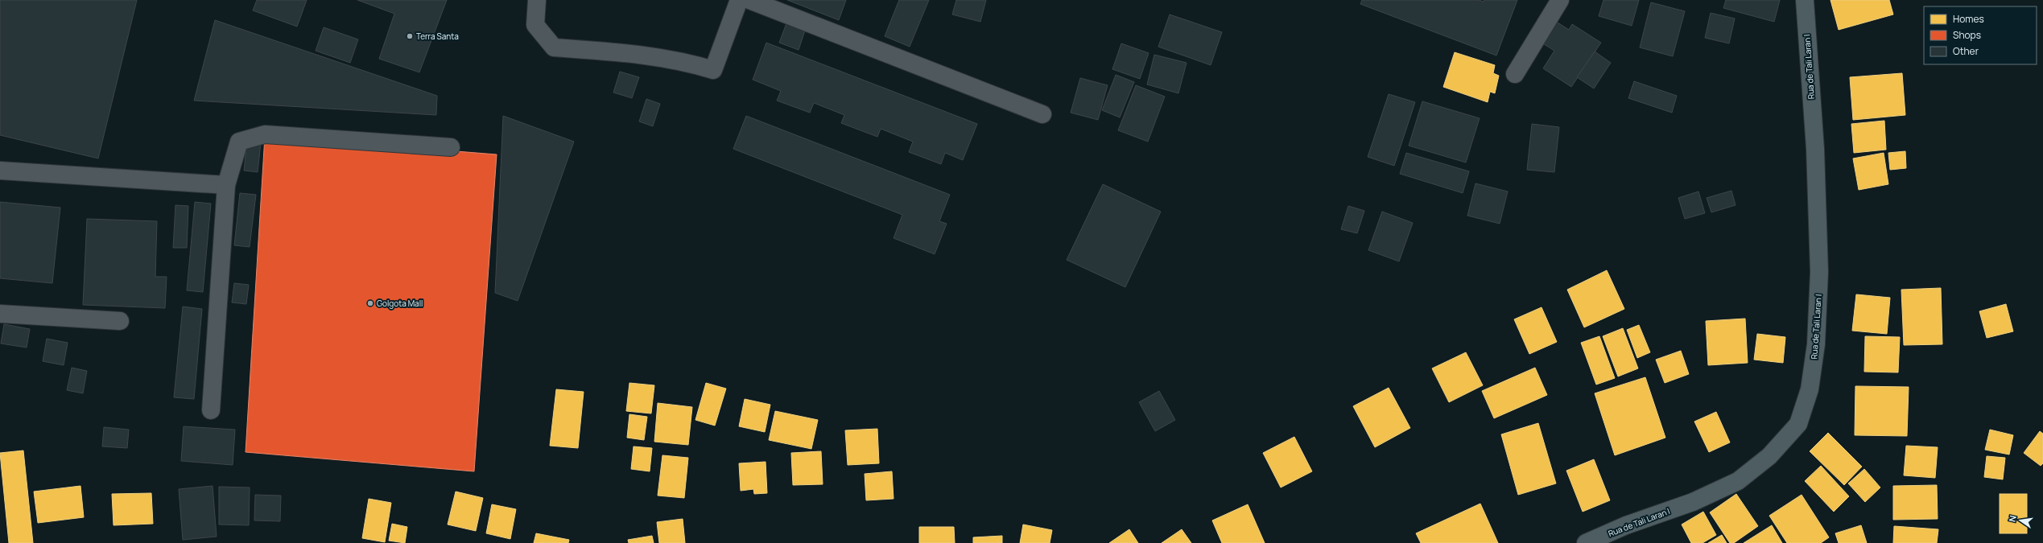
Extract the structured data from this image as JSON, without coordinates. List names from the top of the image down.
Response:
{
  "streets": {
    "main road": ["Rua de Tali Laran I"]
  },
  "places": ["Terra Santa", "Golgota Mall"],
  "legend": ["Homes", "Shops", "Other"],
  "north": "left"
}
